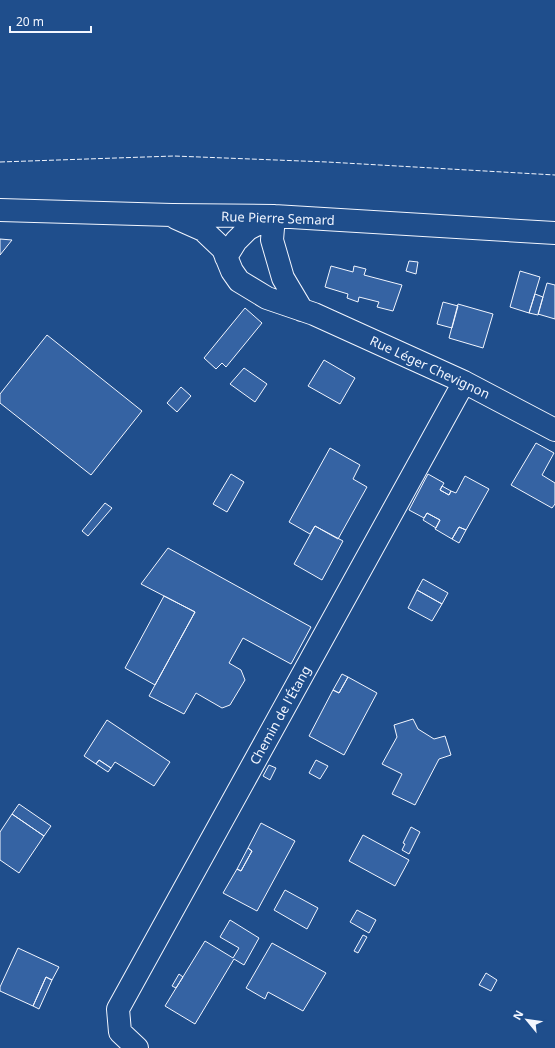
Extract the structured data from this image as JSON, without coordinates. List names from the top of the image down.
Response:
{
  "streets": {
    "street": ["Rue Pierre Semard", "Rue Léger Chevignon", "Chemin de l'Étang"]
  },
  "crossings": [
    ["Rue Pierre Semard", "Rue Léger Chevignon"],
    ["Rue Léger Chevignon", "Chemin de l'Étang"]
  ],
  "scale_bar": "20 m",
  "north": "top left"
}
